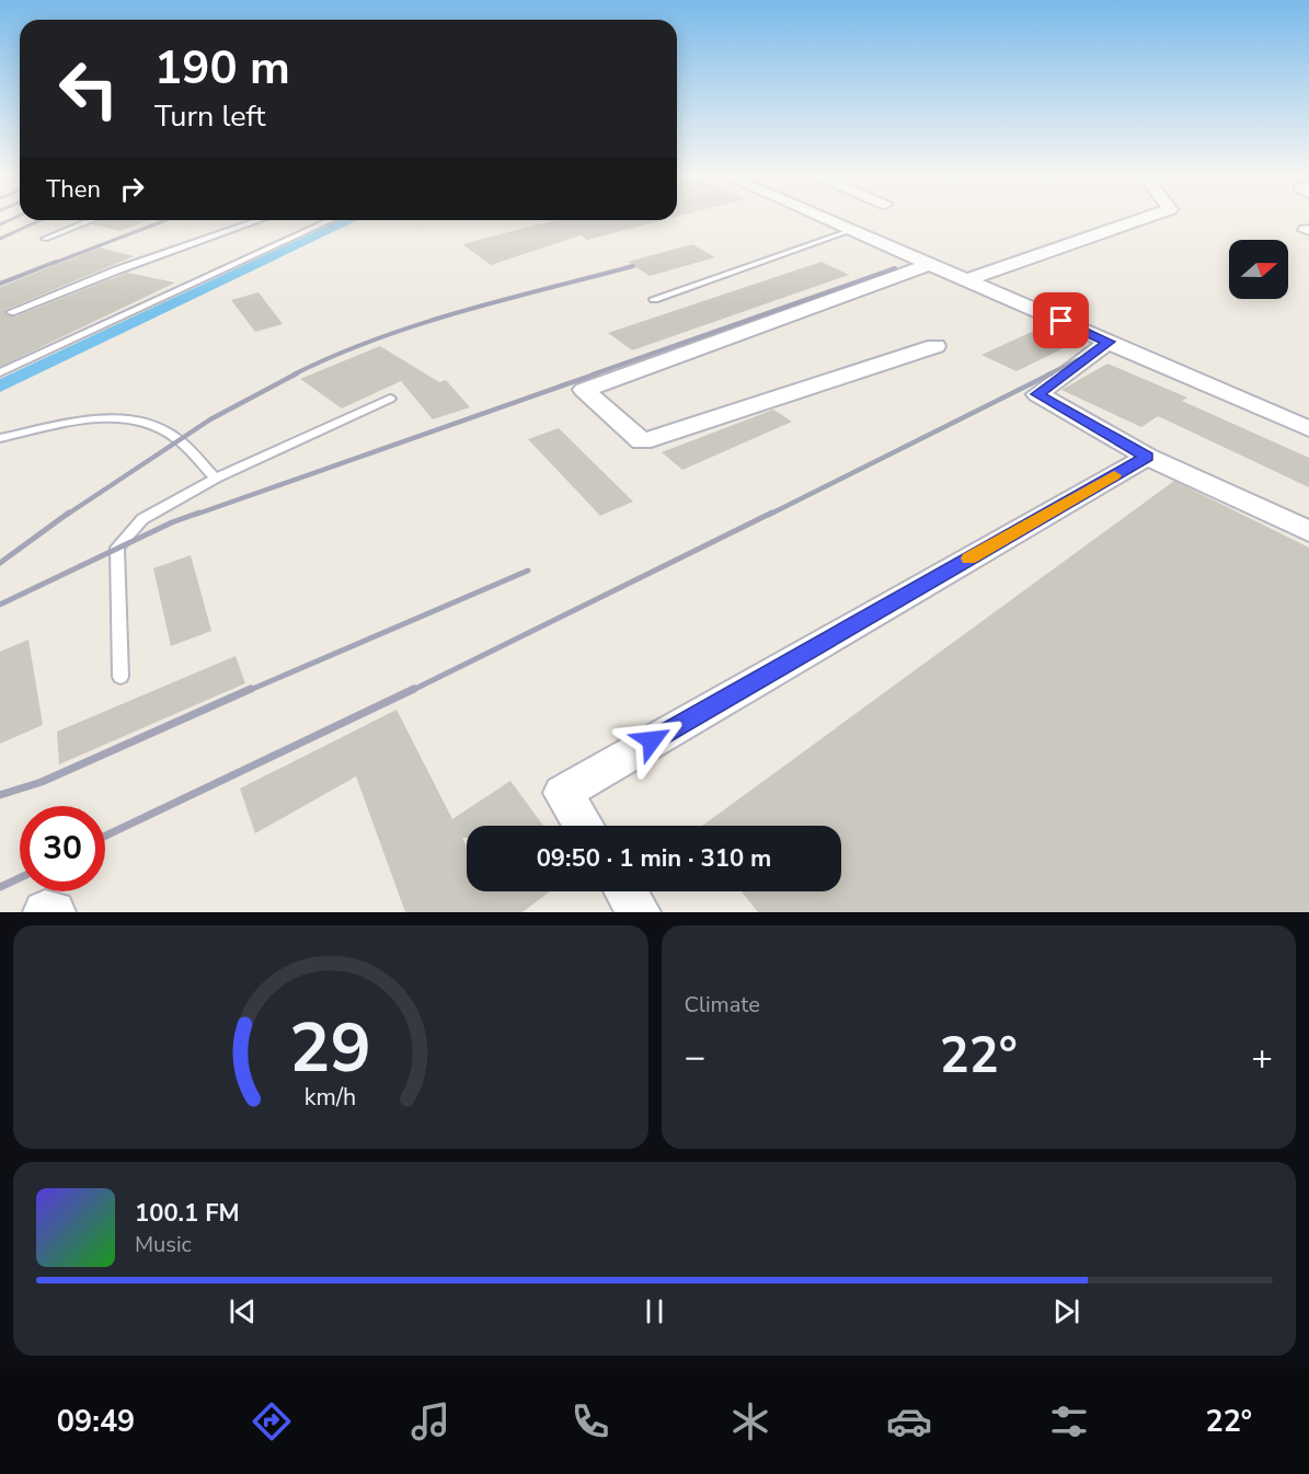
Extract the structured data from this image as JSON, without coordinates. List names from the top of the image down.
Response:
{
  "north": "right",
  "page": {
    "turn": ["190 m", "Turn left"],
    "then": "Then",
    "limit": "30",
    "trip": "09:50 · 1 min · 310 m",
    "tile": "Climate",
    "heat": ["−", "22°", "+"],
    "song": ["100.1 FM", "Music"],
    "tabs": ["09:49", "22°"],
    "gauge": ["29", "km/h"]
  }
}
